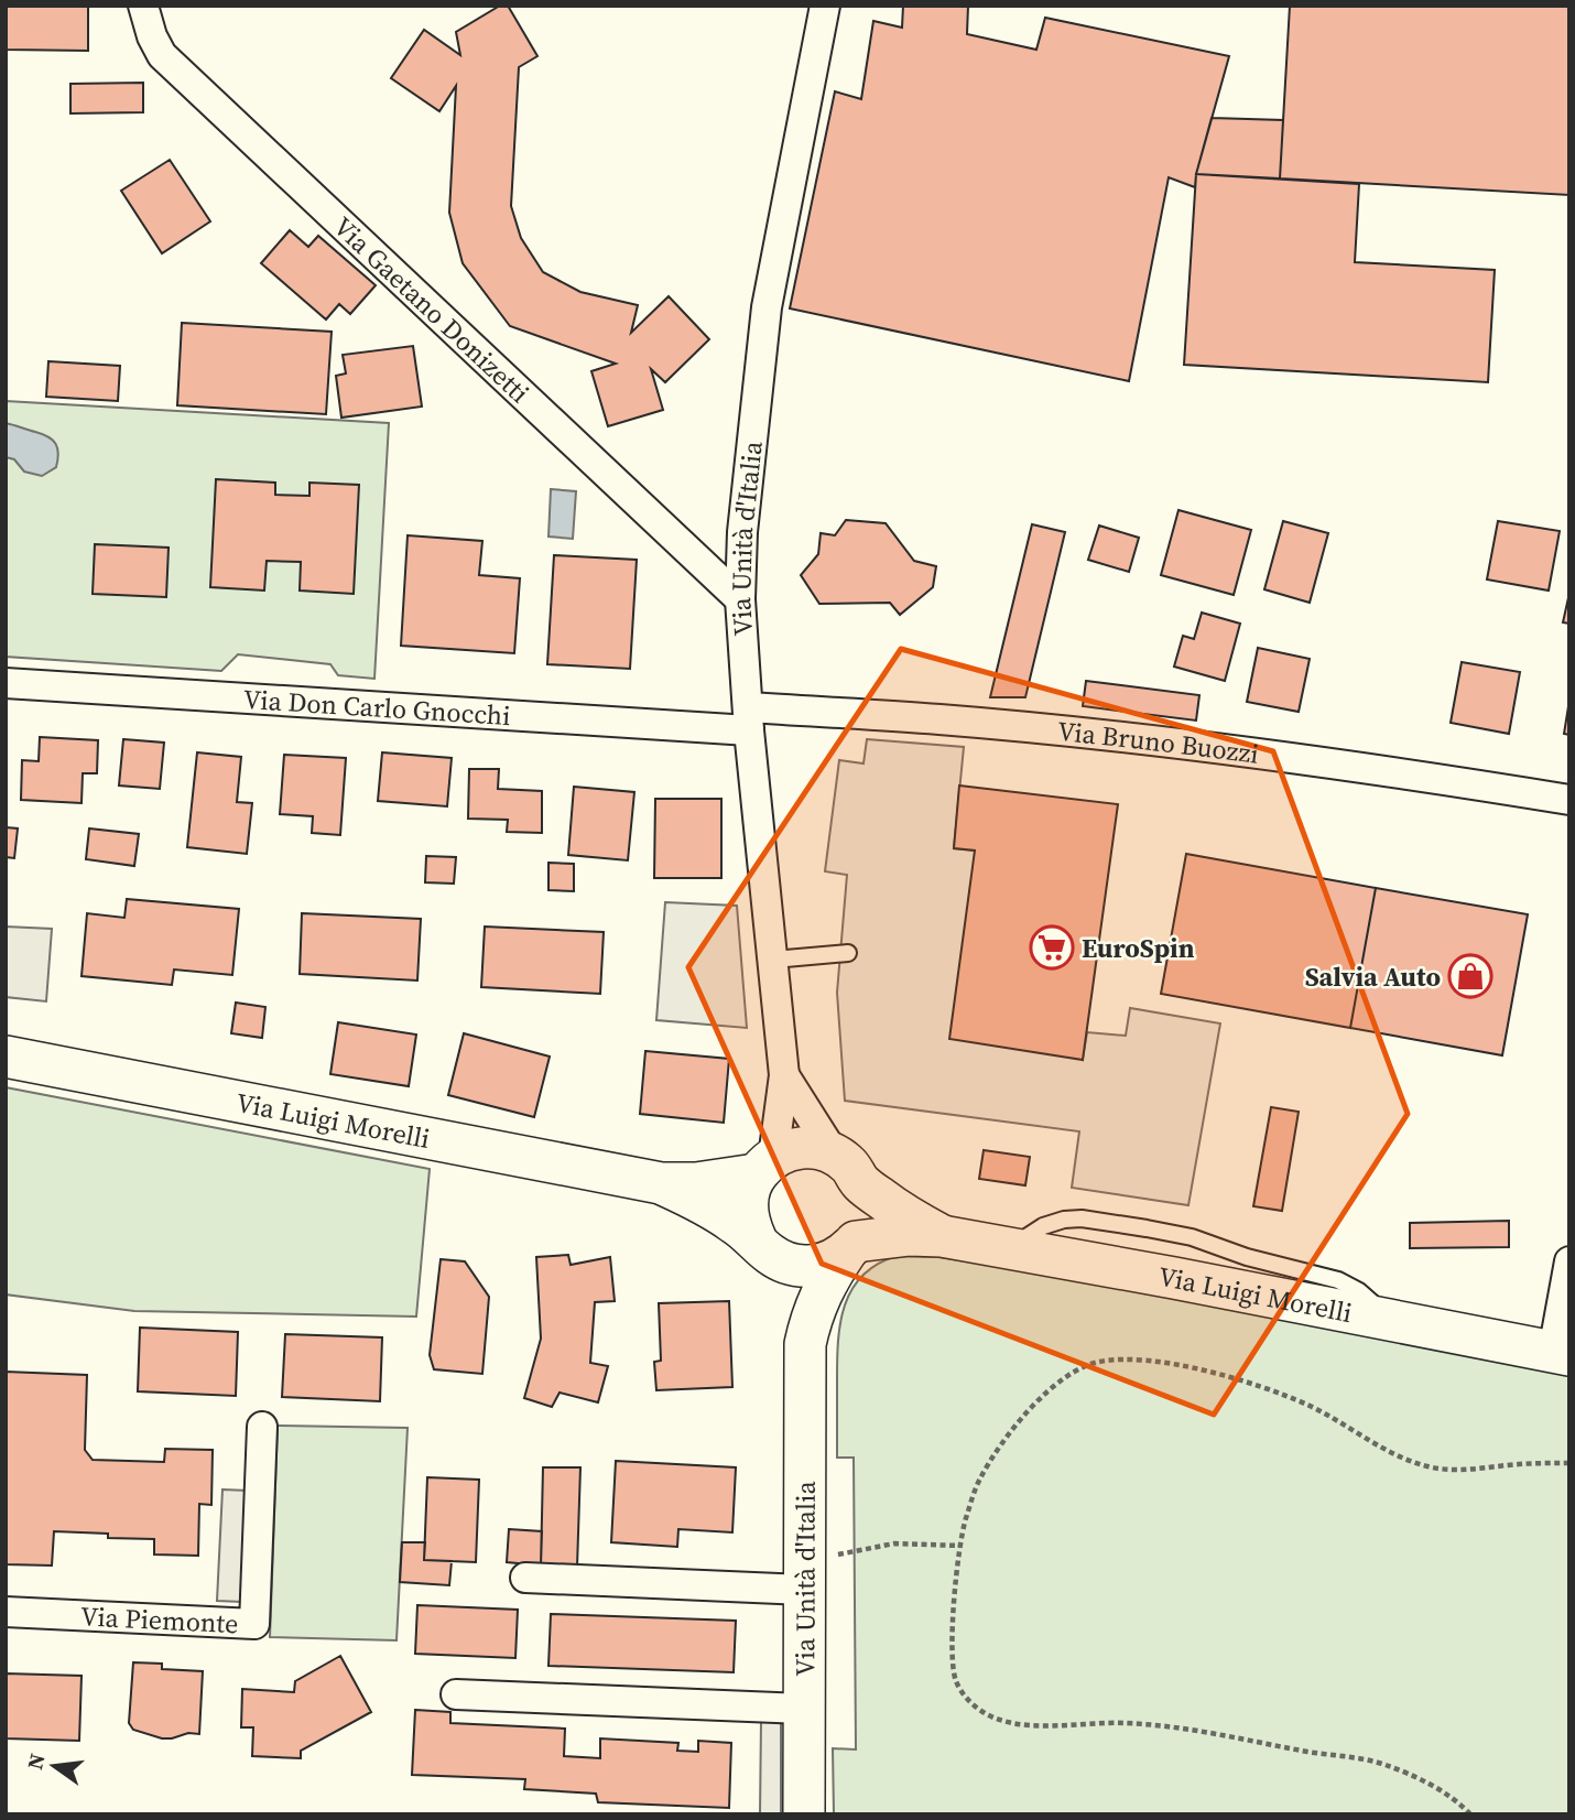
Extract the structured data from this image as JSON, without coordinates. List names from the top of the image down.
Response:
{
  "streets": {
    "street": [
      "Via Gaetano Donizetti",
      "Via Unità d'Italia",
      "Via Don Carlo Gnocchi",
      "Via Bruno Buozzi",
      "Via Luigi Morelli",
      "Via Piemonte"
    ]
  },
  "crossings": [
    ["Via Gaetano Donizetti", "Via Unità d'Italia"],
    ["Via Unità d'Italia", "Via Don Carlo Gnocchi"],
    ["Via Unità d'Italia", "Via Bruno Buozzi"],
    ["Via Unità d'Italia", "Via Luigi Morelli"],
    ["Via Don Carlo Gnocchi", "Via Bruno Buozzi"]
  ],
  "places": {
    "supermarket": ["EuroSpin"],
    "shop": ["Salvia Auto"]
  },
  "north": "left"
}
